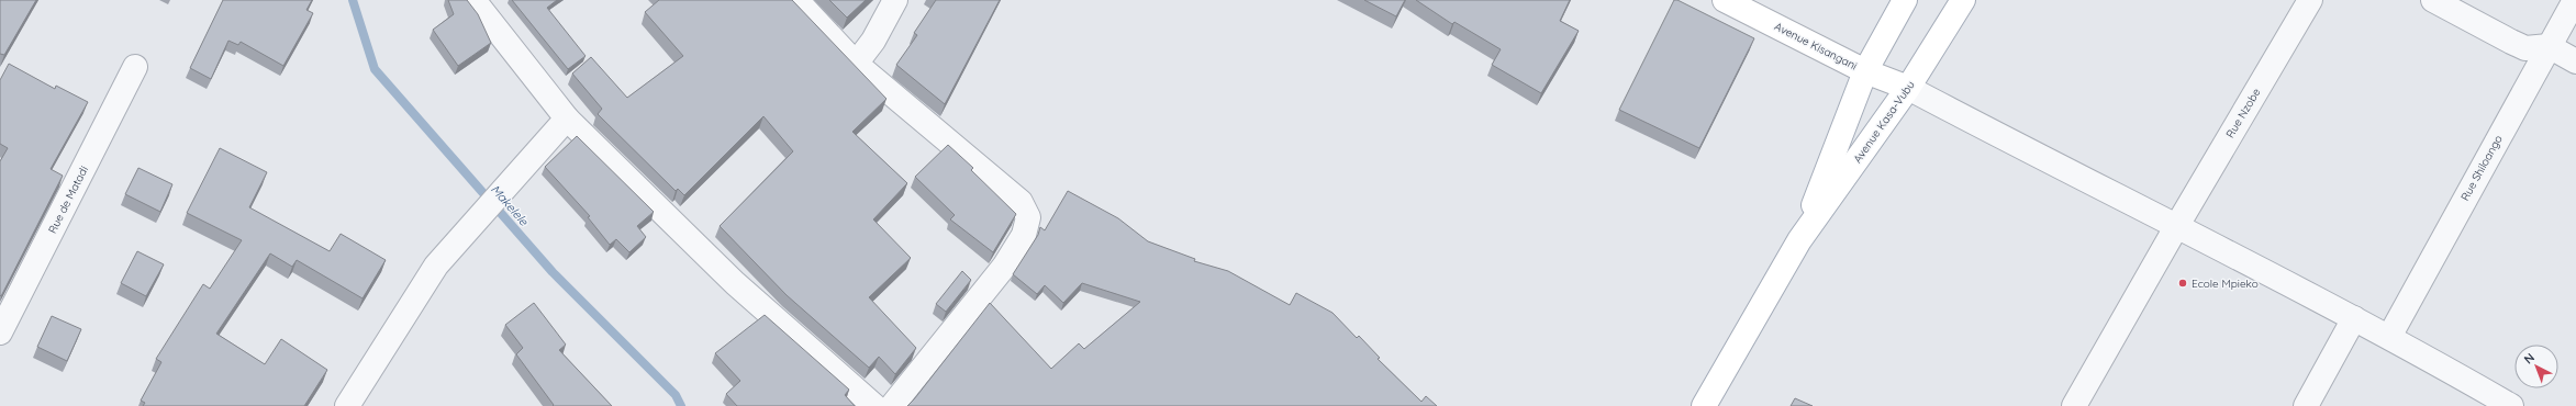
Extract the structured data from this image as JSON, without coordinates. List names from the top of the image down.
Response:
{
  "streets": {
    "main road": ["Avenue Kisangani", "Avenue Kasa-Vubu"],
    "street": ["Rue Nzobe", "Rue Shiloango", "Rue de Matadi"]
  },
  "crossings": [
    ["Avenue Kisangani", "Avenue Kasa-Vubu"]
  ],
  "water": ["Makelele"],
  "places": ["Ecole Mpieko"],
  "north": "top left"
}
